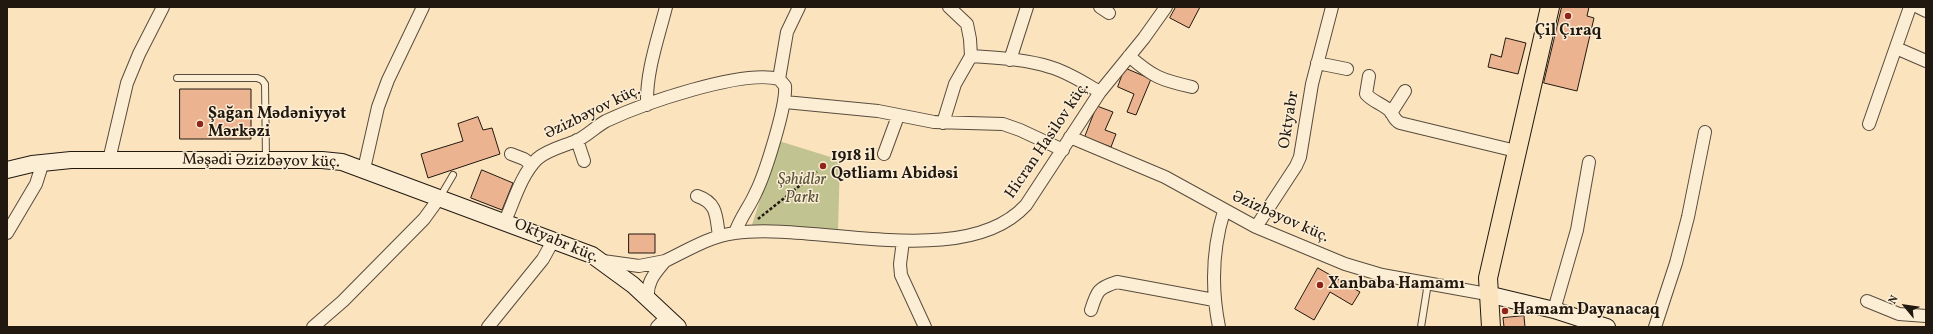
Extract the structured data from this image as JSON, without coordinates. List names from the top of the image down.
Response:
{
  "streets": {
    "street": [
      "Əzizbəyov küç.",
      "Oktyabr",
      "Hicran Hasilov küç.",
      "Məşədi Əzizbəyov küç.",
      "Oktyabr küç."
    ]
  },
  "crossings": [
    ["Əzizbəyov küç.", "Oktyabr"],
    ["Əzizbəyov küç.", "Hicran Hasilov küç."],
    ["Əzizbəyov küç.", "Məşədi Əzizbəyov küç."],
    ["Əzizbəyov küç.", "Oktyabr küç."],
    ["Məşədi Əzizbəyov küç.", "Oktyabr küç."]
  ],
  "parks": ["Şəhidlər Parkı"],
  "places": [
    "Çil Çıraq",
    "Şağan Mədəniyyət Mərkəzi",
    "1918 il Qətliamı Abidəsi",
    "Xanbaba Hamamı",
    "Hamam Dayanacaq"
  ],
  "north": "top left"
}
